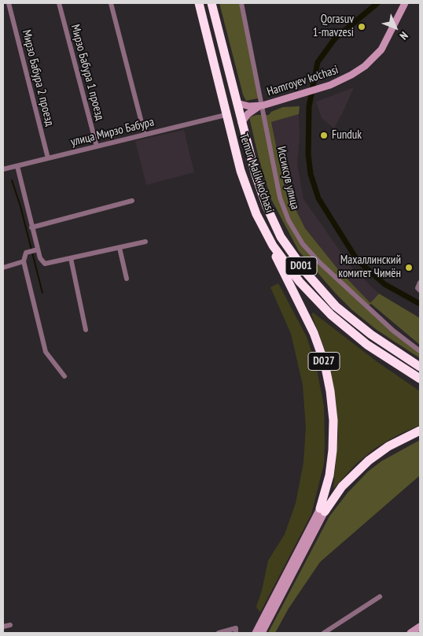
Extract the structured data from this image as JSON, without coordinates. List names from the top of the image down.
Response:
{
  "streets": {
    "highway": ["Temur Malik ko'chasi", "D001", "D027"],
    "main road": ["Hamroyev ko'chasi"],
    "street": [
      "Мирзо Бабура 1 проезд",
      "Мирзо Бабура 2 проезд",
      "улица Мирзо Бабура",
      "Иссиксув улица"
    ]
  },
  "crossings": [
    ["Мирзо Бабура 1 проезд", "улица Мирзо Бабура"],
    ["Мирзо Бабура 2 проезд", "улица Мирзо Бабура"],
    ["Hamroyev ko'chasi", "Temur Malik ko'chasi"],
    ["Hamroyev ko'chasi", "Иссиксув улица"],
    ["улица Мирзо Бабура", "Temur Malik ko'chasi"],
    ["Temur Malik ko'chasi", "D027"]
  ],
  "places": ["Qorasuv 1-mavzesi", "Funduk", "Махаллинский комитет Чимён"],
  "north": "bottom right"
}
